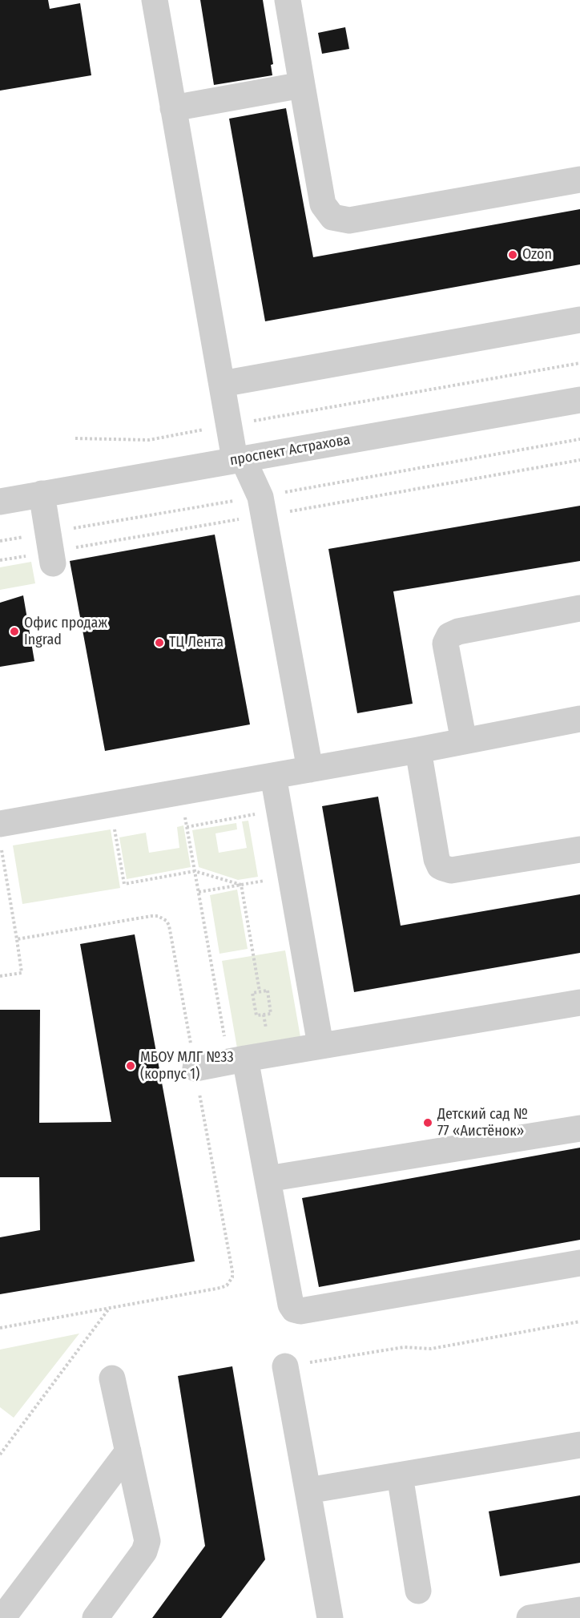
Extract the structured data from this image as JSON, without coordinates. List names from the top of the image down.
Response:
{
  "streets": {
    "street": ["проспект Астрахова"]
  },
  "places": [
    "Ozon",
    "Офис продаж Ingrad",
    "ТЦ Лента",
    "МБОУ МЛГ №33 (корпус 1)",
    "Детский сад № 77 «Аистёнок»"
  ]
}
